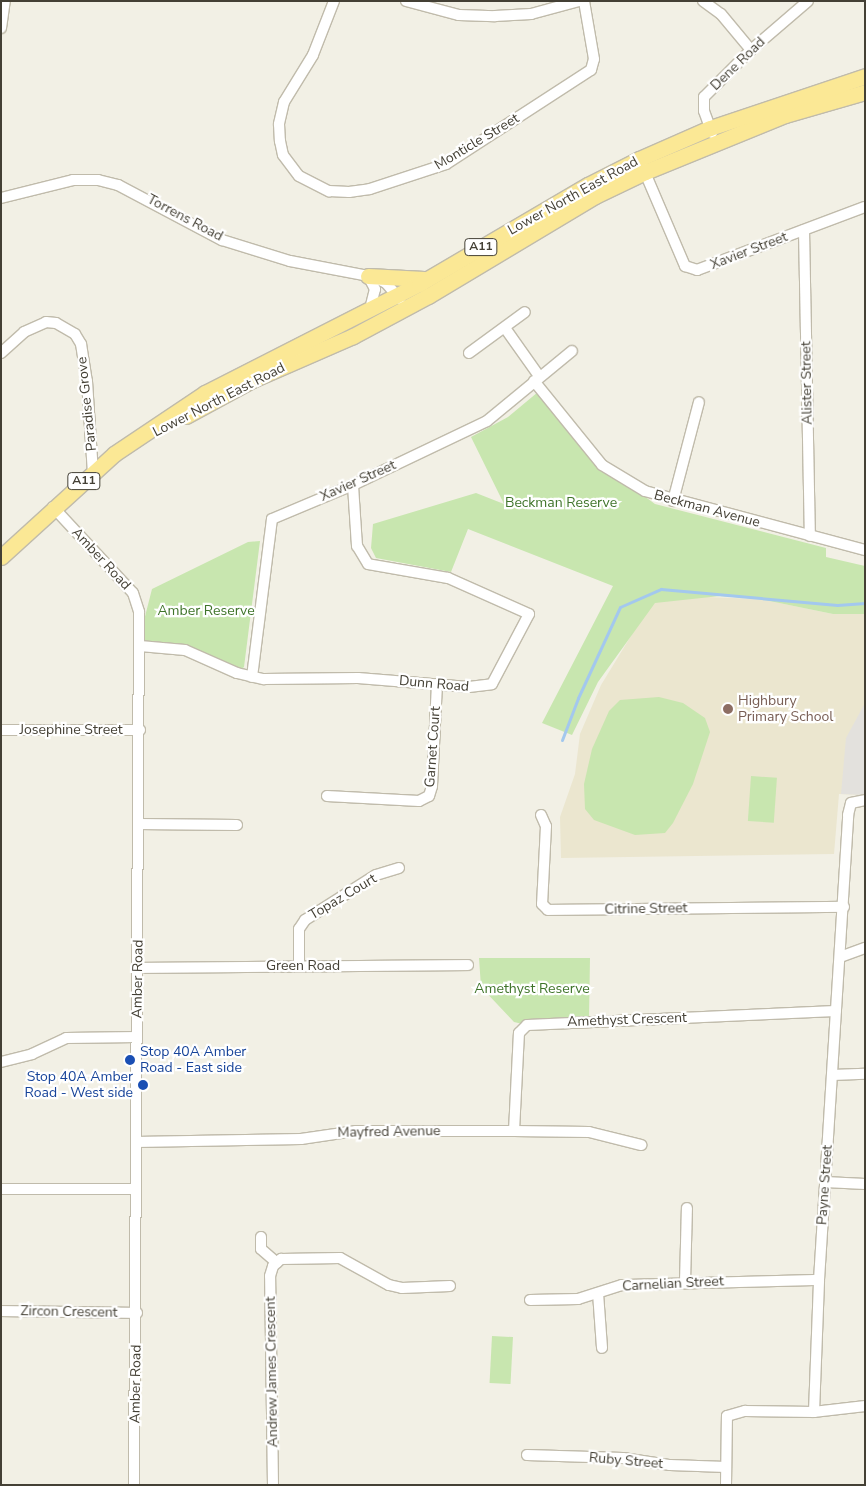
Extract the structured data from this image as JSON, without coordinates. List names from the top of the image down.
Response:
{
  "streets": {
    "main road": ["Lower North East Road", "A11"],
    "street": [
      "Dene Road",
      "Monticle Street",
      "Torrens Road",
      "Xavier Street",
      "Alister Street",
      "Paradise Grove",
      "Beckman Avenue",
      "Amber Road",
      "Dunn Road",
      "Josephine Street",
      "Garnet Court",
      "Topaz Court",
      "Citrine Street",
      "Green Road",
      "Amethyst Crescent",
      "Mayfred Avenue",
      "Payne Street",
      "Carnelian Street",
      "Zircon Crescent",
      "Andrew James Crescent",
      "Ruby Street"
    ]
  },
  "crossings": [
    ["Dene Road", "Lower North East Road"],
    ["Lower North East Road", "Torrens Road"],
    ["Lower North East Road", "Xavier Street"],
    ["Lower North East Road", "Paradise Grove"],
    ["Lower North East Road", "Amber Road"],
    ["Xavier Street", "Alister Street"],
    ["Xavier Street", "Beckman Avenue"],
    ["Xavier Street", "Dunn Road"],
    ["Alister Street", "Beckman Avenue"],
    ["Amber Road", "Dunn Road"],
    ["Amber Road", "Josephine Street"],
    ["Amber Road", "Green Road"],
    ["Amber Road", "Mayfred Avenue"],
    ["Amber Road", "Zircon Crescent"],
    ["Dunn Road", "Garnet Court"],
    ["Topaz Court", "Green Road"],
    ["Citrine Street", "Payne Street"],
    ["Amethyst Crescent", "Mayfred Avenue"],
    ["Amethyst Crescent", "Payne Street"],
    ["Payne Street", "Carnelian Street"]
  ],
  "parks": ["Beckman Reserve", "Amber Reserve", "Amethyst Reserve"],
  "places": ["Highbury Primary School", "Stop 40A Amber Road - East side", "Stop 40A Amber Road - West side"]
}
